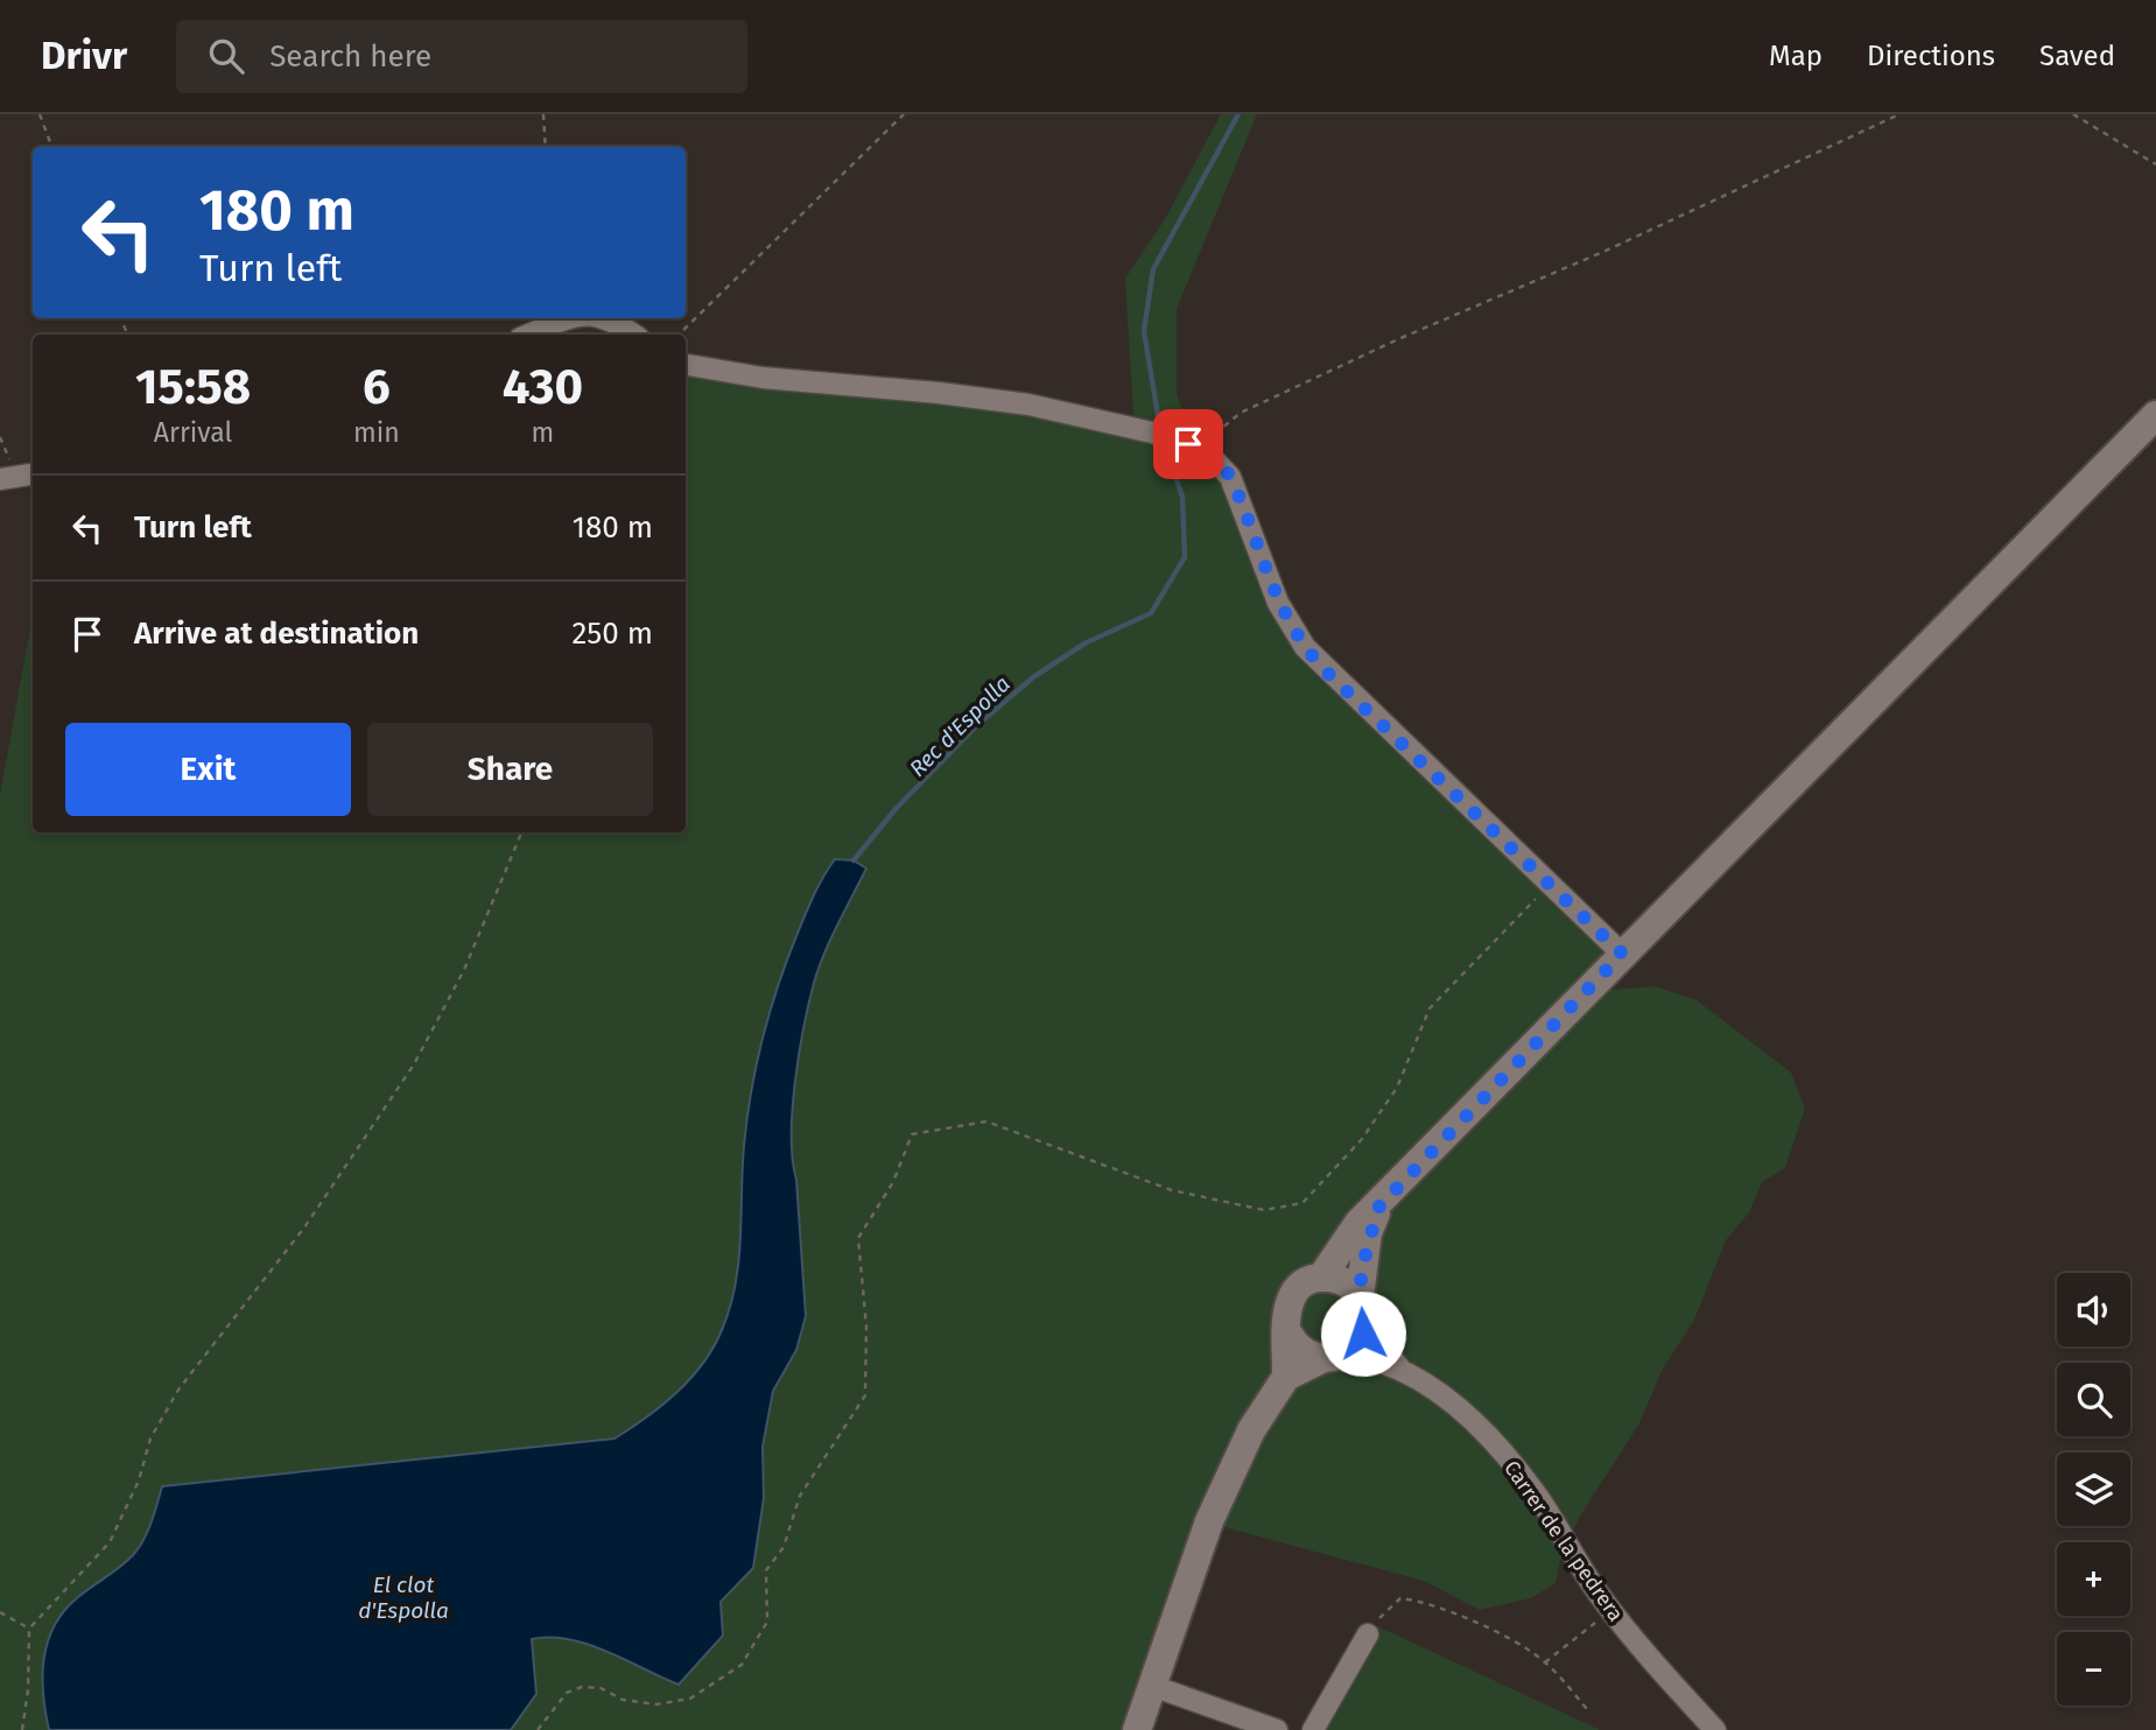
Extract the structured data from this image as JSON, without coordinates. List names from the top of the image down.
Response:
{
  "streets": {
    "street": ["Carrer de la pedrera"]
  },
  "water": ["Rec d'Espolla", "El clot d'Espolla"],
  "page": {
    "header": "Drivr",
    "search": "Search here",
    "nav": ["Map", "Directions", "Saved"],
    "turn": ["180 m", "Turn left"],
    "eta": [
      "15:58",
      "Arrival",
      "6",
      "min",
      "430",
      "m"
    ],
    "list": [
      {
        "name": "Turn left",
        "value": "180 m"
      },
      {
        "name": "Arrive at destination",
        "value": "250 m"
      }
    ],
    "buttons": ["Exit", "Share"],
    "map_buttons": ["+", "−"]
  }
}
